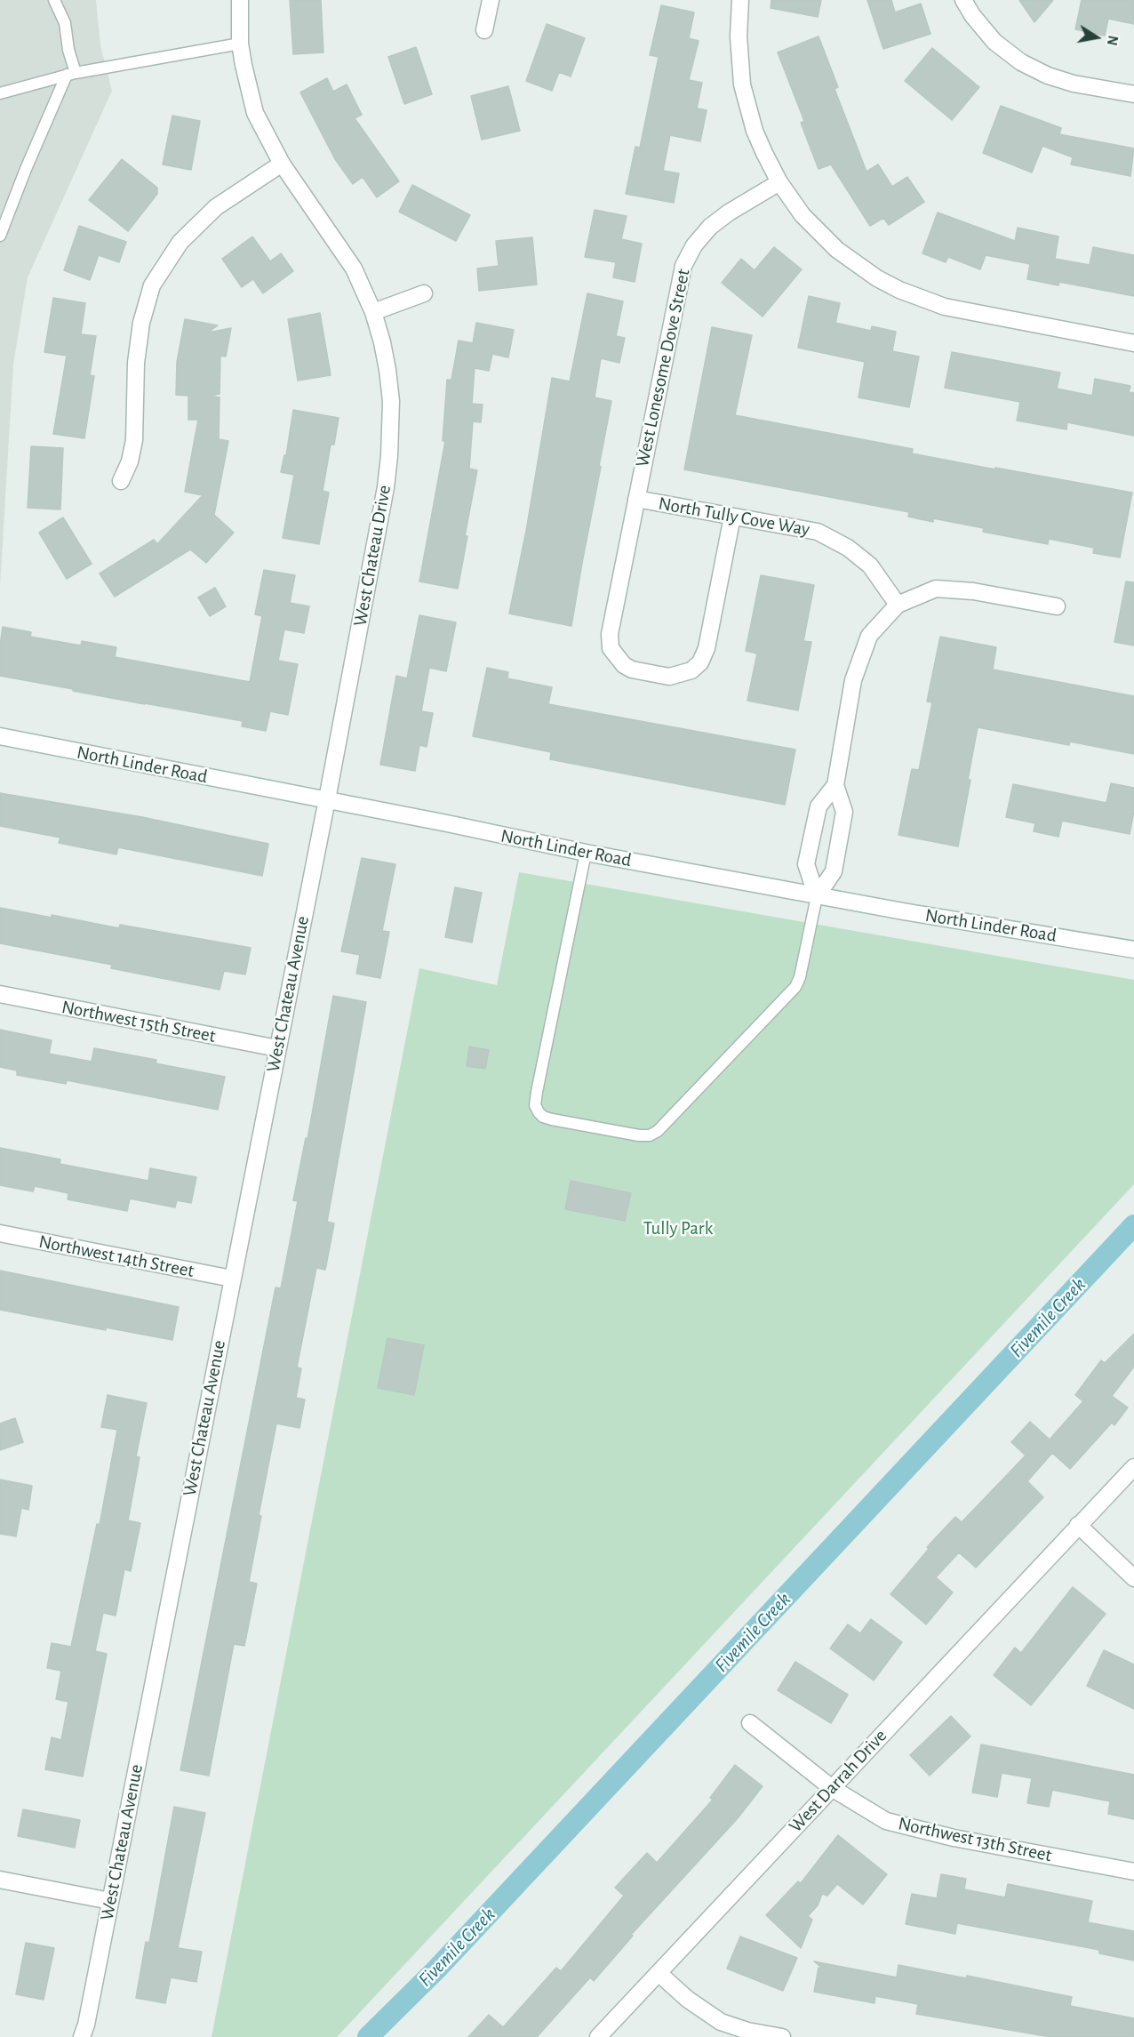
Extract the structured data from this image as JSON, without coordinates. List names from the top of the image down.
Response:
{
  "streets": {
    "street": [
      "West Lonesome Dove Street",
      "North Tully Cove Way",
      "West Chateau Drive",
      "North Linder Road",
      "West Chateau Avenue",
      "Northwest 15th Street",
      "Northwest 14th Street",
      "West Darrah Drive",
      "Northwest 13th Street"
    ]
  },
  "crossings": [
    ["West Lonesome Dove Street", "North Tully Cove Way"],
    ["West Chateau Drive", "North Linder Road"],
    ["West Chateau Drive", "West Chateau Avenue"],
    ["North Linder Road", "West Chateau Avenue"],
    ["West Chateau Avenue", "Northwest 15th Street"],
    ["West Chateau Avenue", "Northwest 14th Street"],
    ["West Darrah Drive", "Northwest 13th Street"]
  ],
  "water": ["Fivemile Creek"],
  "parks": ["Tully Park"],
  "north": "right"
}
